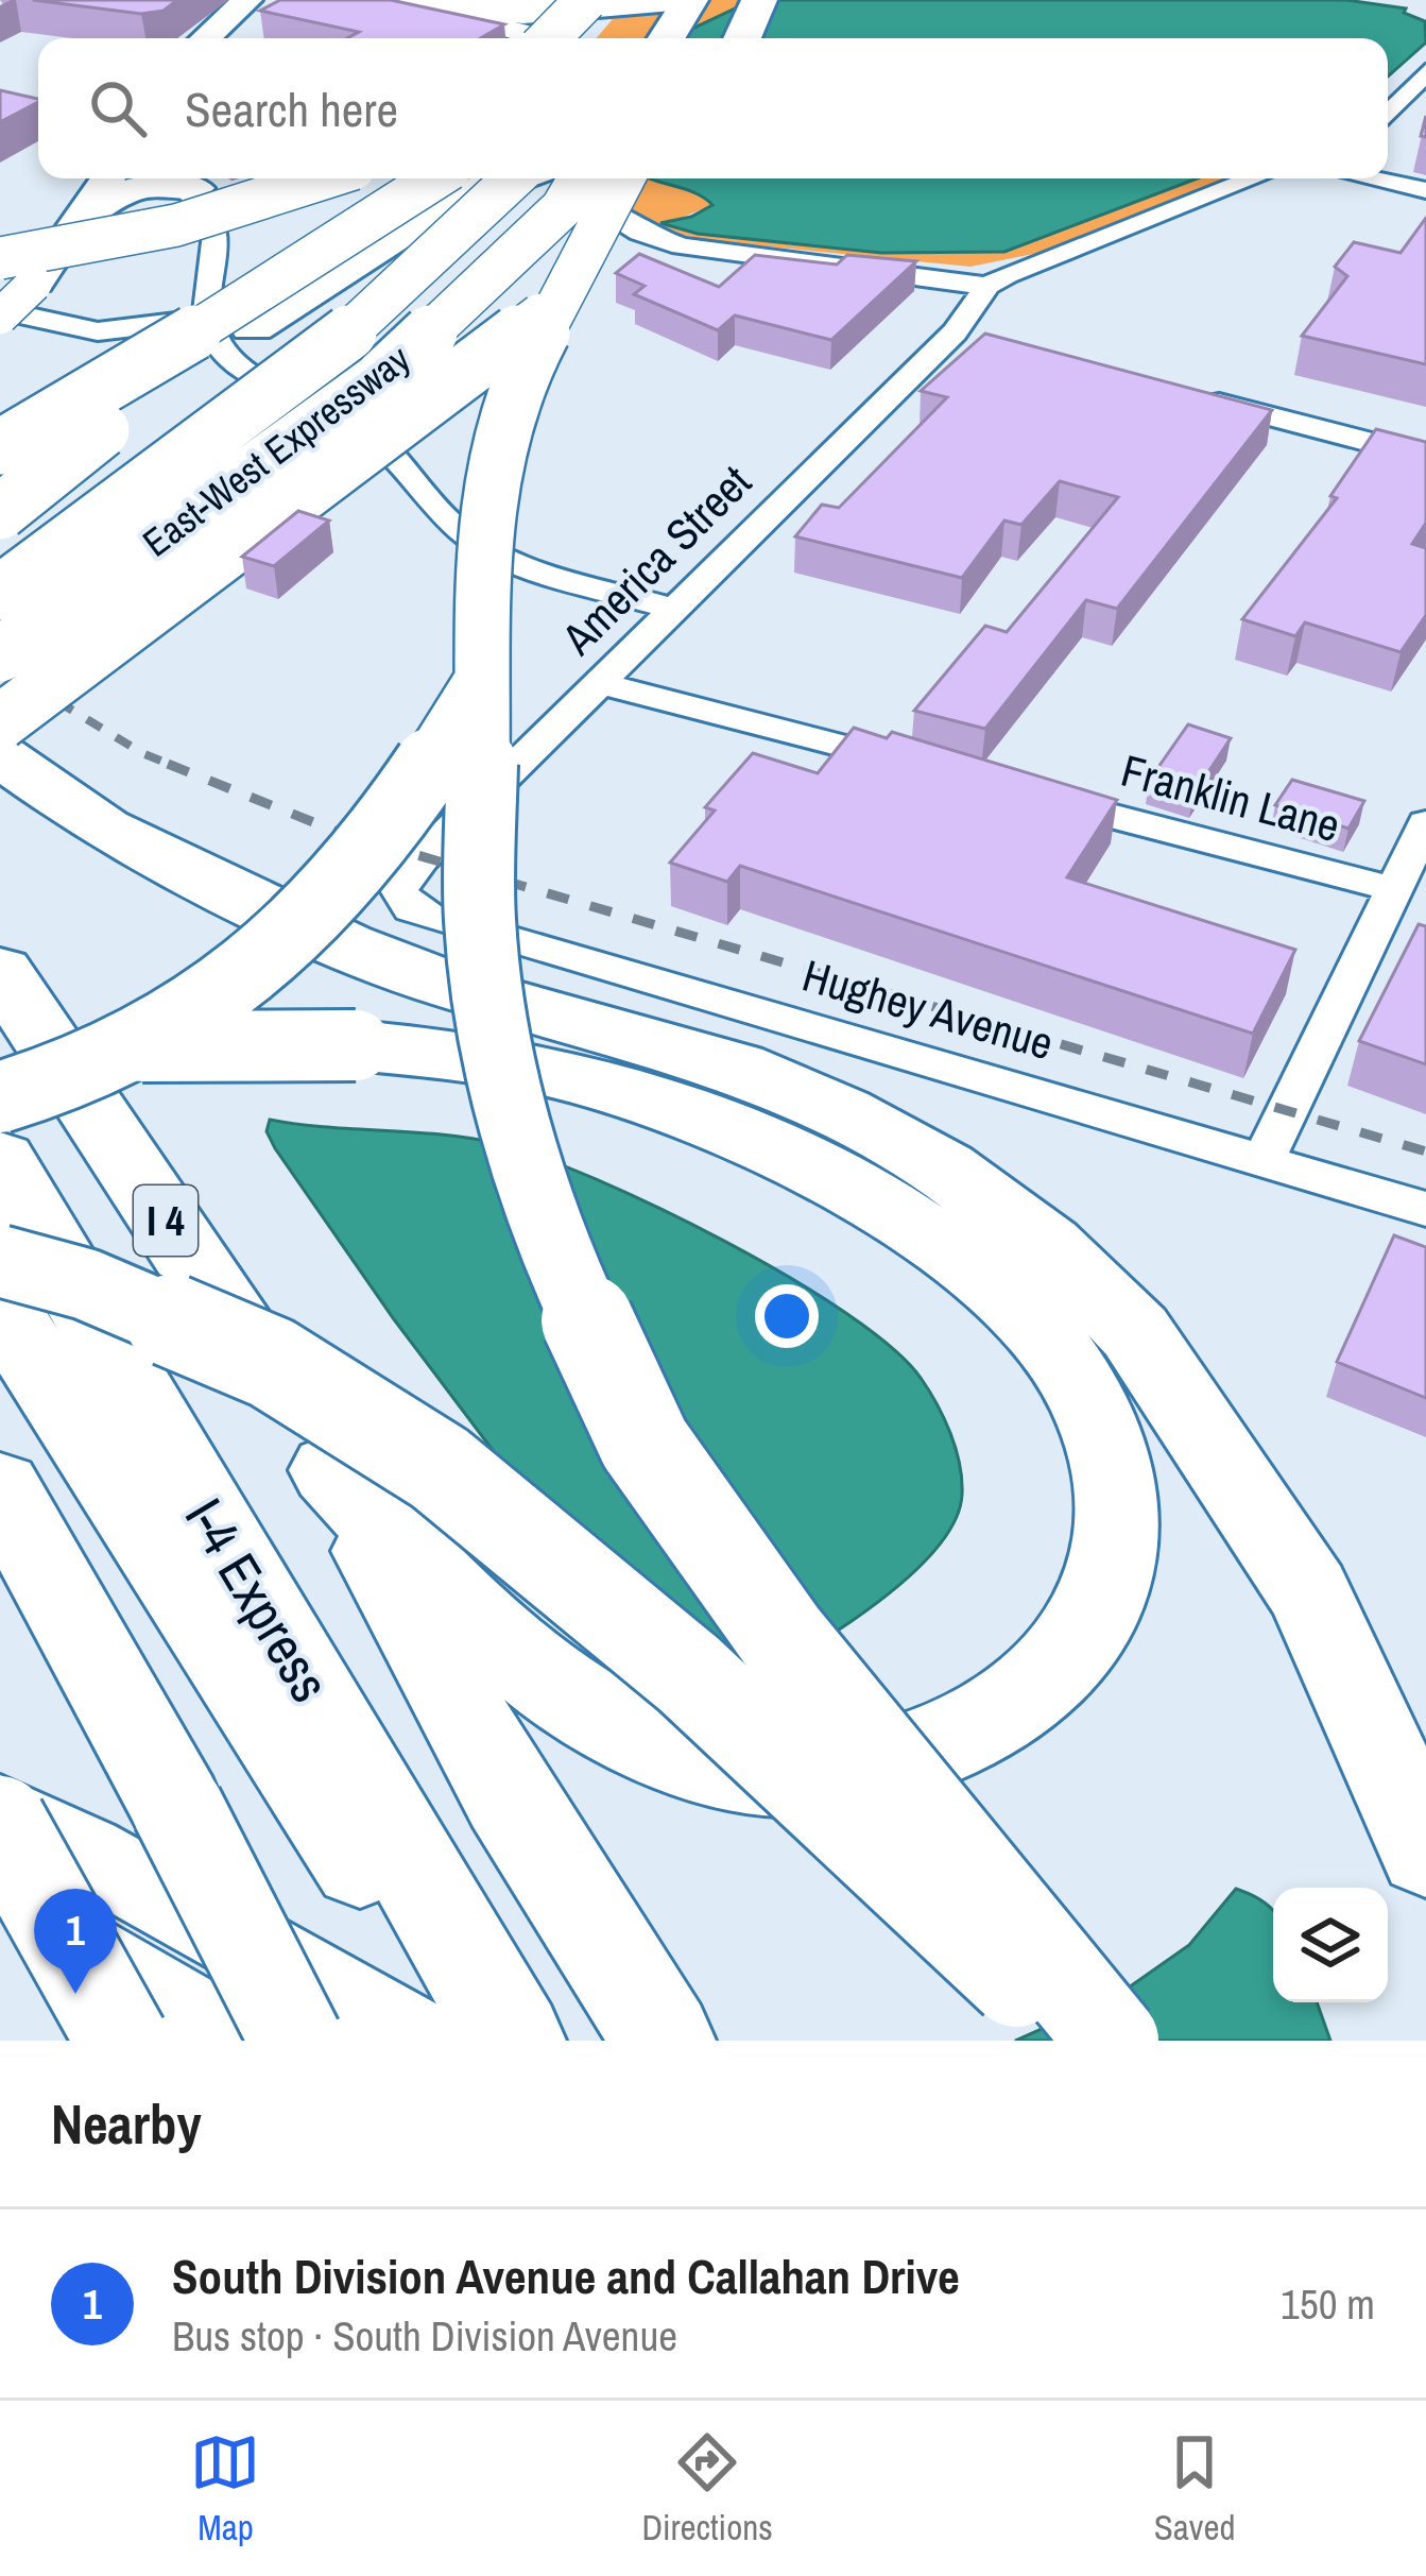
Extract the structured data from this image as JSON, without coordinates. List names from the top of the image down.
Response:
{
  "streets": {
    "highway": ["East-West Expressway", "I 4", "I-4 Express"],
    "street": ["America Street", "Franklin Lane", "Hughey Avenue"]
  },
  "crossings": [
    ["America Street", "Hughey Avenue"]
  ],
  "page": {
    "search": "Search here",
    "pins": "1",
    "heading": "Nearby",
    "list": [
      {
        "mark": "1",
        "name": "South Division Avenue and Callahan Drive",
        "note": "Bus stop · South Division Avenue",
        "value": "150 m"
      }
    ],
    "nav": ["Map", "Directions", "Saved"]
  }
}
